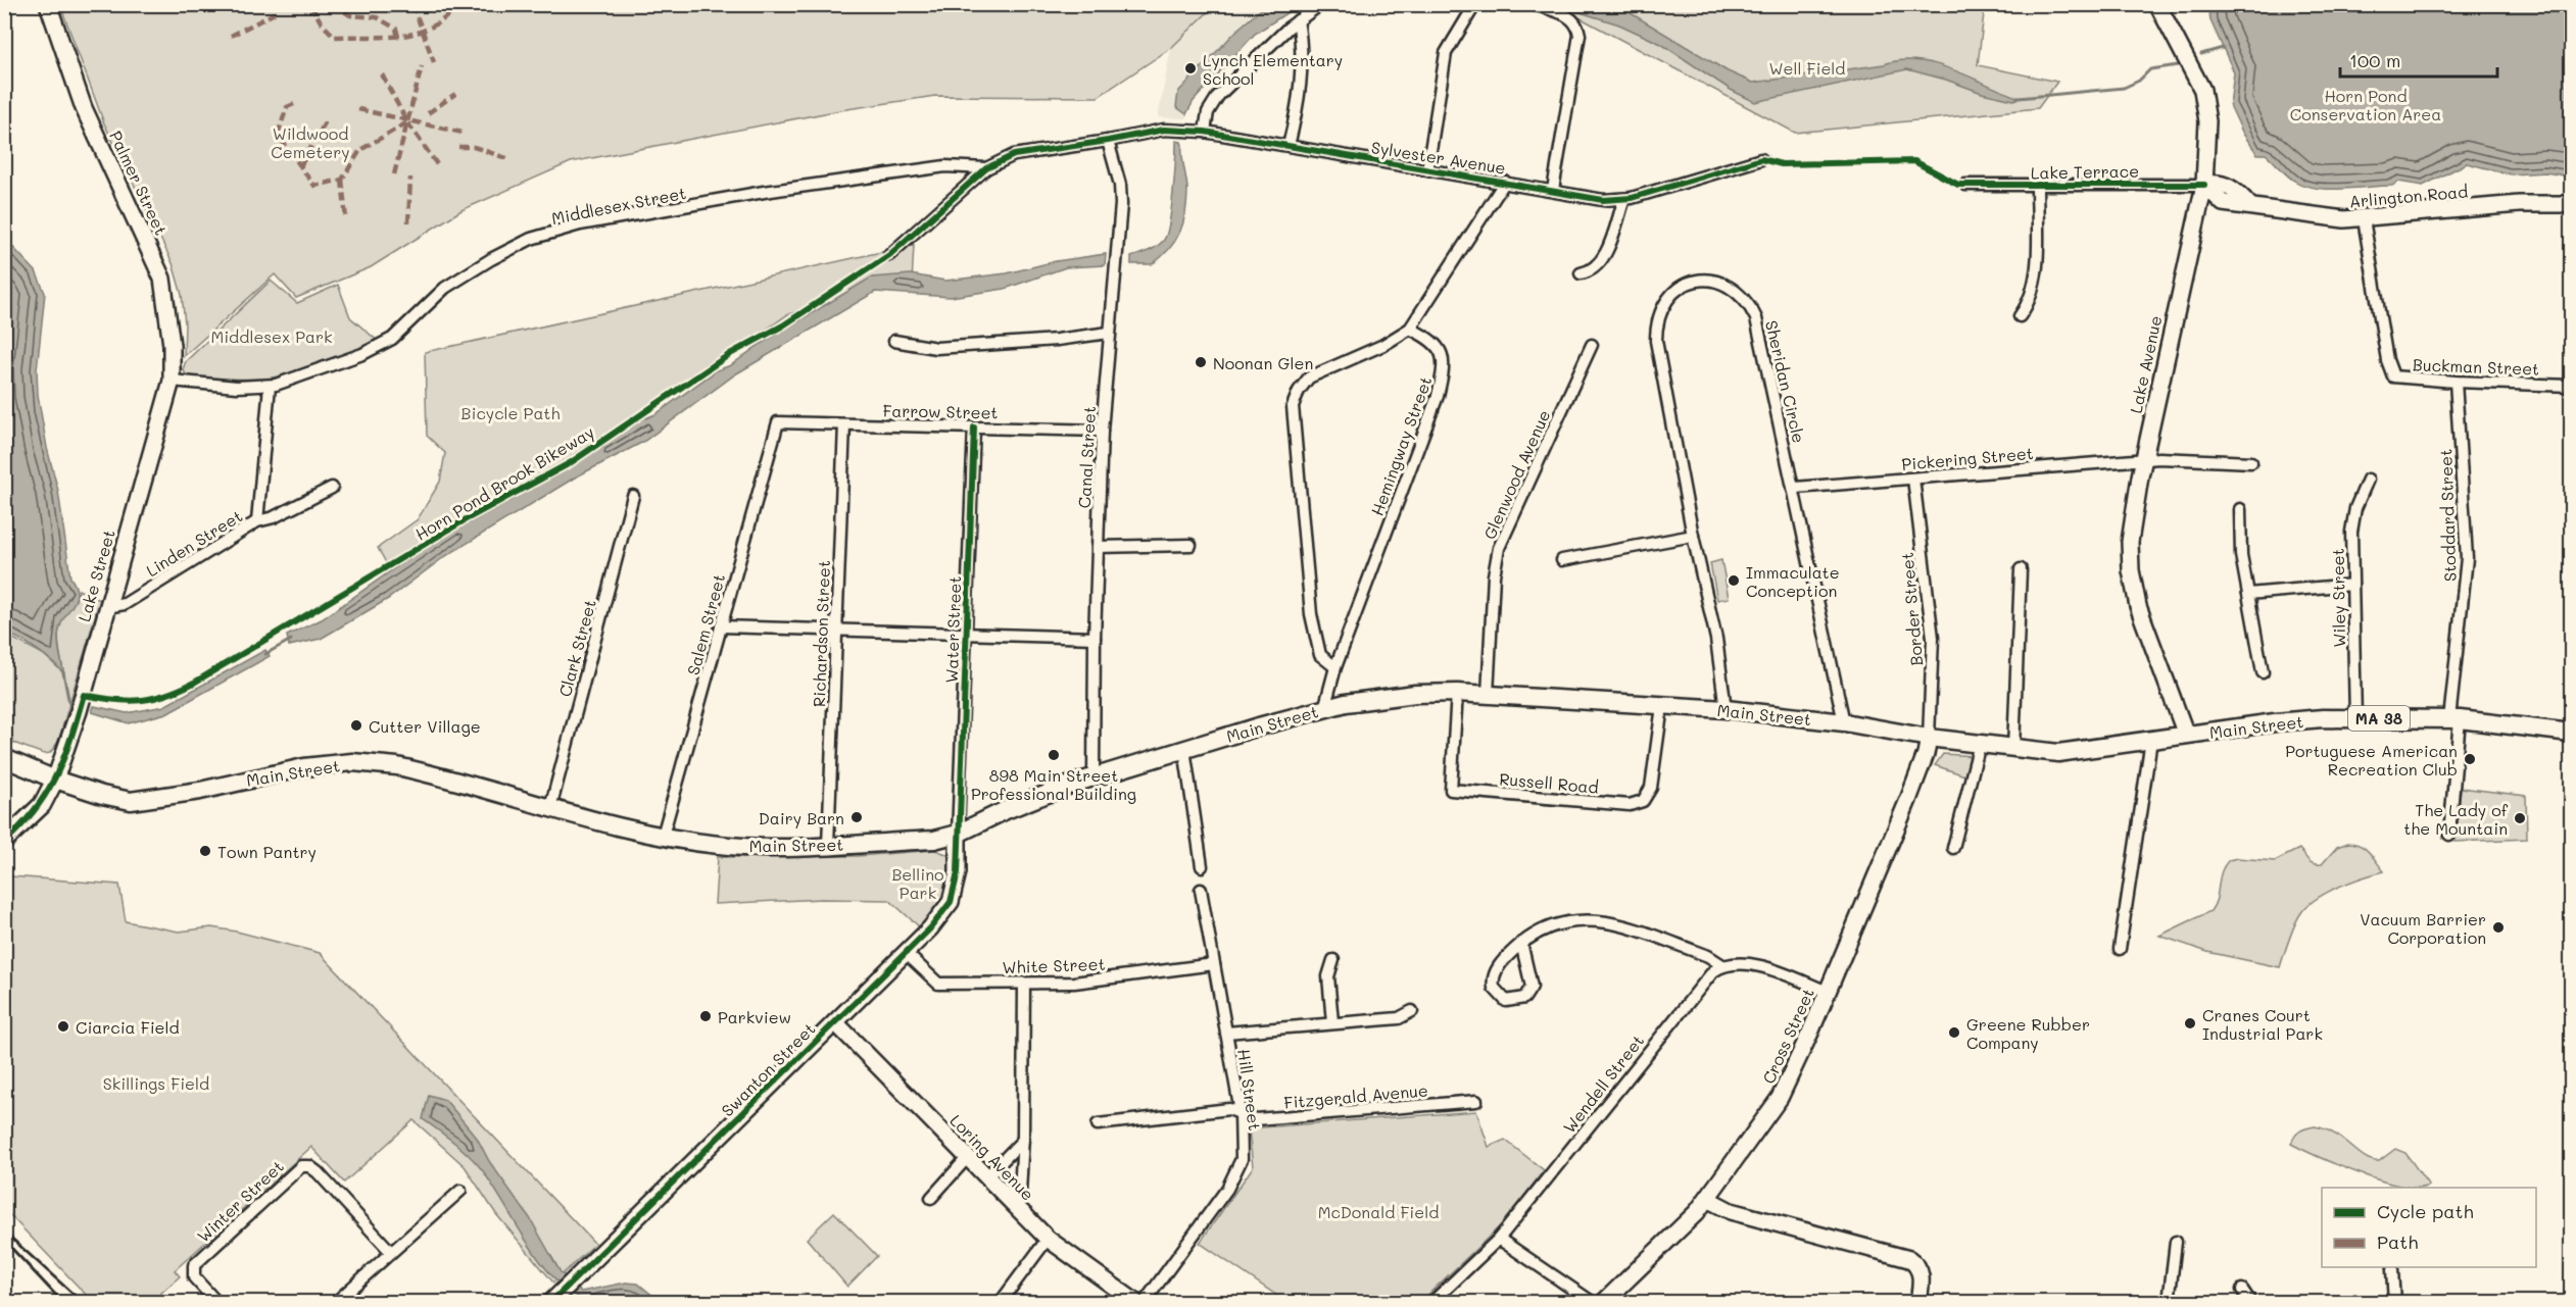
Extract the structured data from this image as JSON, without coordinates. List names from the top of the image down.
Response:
{
  "streets": {
    "main road": ["Main Street", "MA 38"],
    "street": [
      "Sylvester Avenue",
      "Lake Terrace",
      "Palmer Street",
      "Arlington Road",
      "Middlesex Street",
      "Lake Avenue",
      "Buckman Street",
      "Sheridan Circle",
      "Farrow Street",
      "Hemingway Street",
      "Canal Street",
      "Pickering Street",
      "Glenwood Avenue",
      "Stoddard Street",
      "Linden Street",
      "Lake Street",
      "Wiley Street",
      "Border Street",
      "Salem Street",
      "Water Street",
      "Richardson Street",
      "Clark Street",
      "Russell Road",
      "White Street",
      "Cross Street",
      "Swanton Street",
      "Wendell Street",
      "Hill Street",
      "Fitzgerald Avenue",
      "Loring Avenue",
      "Winter Street"
    ],
    "cycle path": ["Horn Pond Brook Bikeway"]
  },
  "crossings": [
    ["Sylvester Avenue", "Middlesex Street"],
    ["Sylvester Avenue", "Canal Street"],
    ["Lake Terrace", "Arlington Road"],
    ["Lake Terrace", "Lake Avenue"],
    ["Palmer Street", "Middlesex Street"],
    ["Palmer Street", "Lake Street"],
    ["Arlington Road", "Lake Avenue"],
    ["Arlington Road", "Buckman Street"],
    ["Middlesex Street", "Canal Street"],
    ["Middlesex Street", "Lake Street"],
    ["Lake Avenue", "Pickering Street"],
    ["Lake Avenue", "Main Street"],
    ["Buckman Street", "Stoddard Street"],
    ["Sheridan Circle", "Pickering Street"],
    ["Sheridan Circle", "Main Street"],
    ["Farrow Street", "Canal Street"],
    ["Farrow Street", "Salem Street"],
    ["Farrow Street", "Water Street"],
    ["Farrow Street", "Richardson Street"],
    ["Hemingway Street", "Main Street"],
    ["Canal Street", "Main Street"],
    ["Pickering Street", "Border Street"],
    ["Glenwood Avenue", "Main Street"],
    ["Stoddard Street", "Main Street"],
    ["Linden Street", "Lake Street"],
    ["Lake Street", "Main Street"],
    ["Wiley Street", "Main Street"],
    ["Border Street", "Main Street"],
    ["Border Street", "Cross Street"],
    ["Salem Street", "Main Street"],
    ["Water Street", "Main Street"],
    ["Water Street", "Swanton Street"],
    ["Richardson Street", "Main Street"],
    ["Clark Street", "Main Street"],
    ["Main Street", "Russell Road"],
    ["Main Street", "Cross Street"],
    ["Main Street", "Swanton Street"],
    ["White Street", "Swanton Street"],
    ["White Street", "Hill Street"],
    ["Swanton Street", "Loring Avenue"],
    ["Hill Street", "Fitzgerald Avenue"]
  ],
  "parks": [
    "Well Field",
    "Horn Pond Conservation Area",
    "Wildwood Cemetery",
    "Middlesex Park",
    "Bicycle Path",
    "Bellino Park",
    "Skillings Field",
    "McDonald Field"
  ],
  "places": [
    "Lynch Elementary School",
    "Noonan Glen",
    "Immaculate Conception",
    "Cutter Village",
    "898 Main Street Professional Building",
    "Portuguese American Recreation Club",
    "Dairy Barn",
    "The Lady of the Mountain",
    "Town Pantry",
    "Vacuum Barrier Corporation",
    "Parkview",
    "Cranes Court Industrial Park",
    "Ciarcia Field",
    "Greene Rubber Company"
  ],
  "legend": ["Cycle path", "Path"],
  "scale_bar": "100 m"
}
